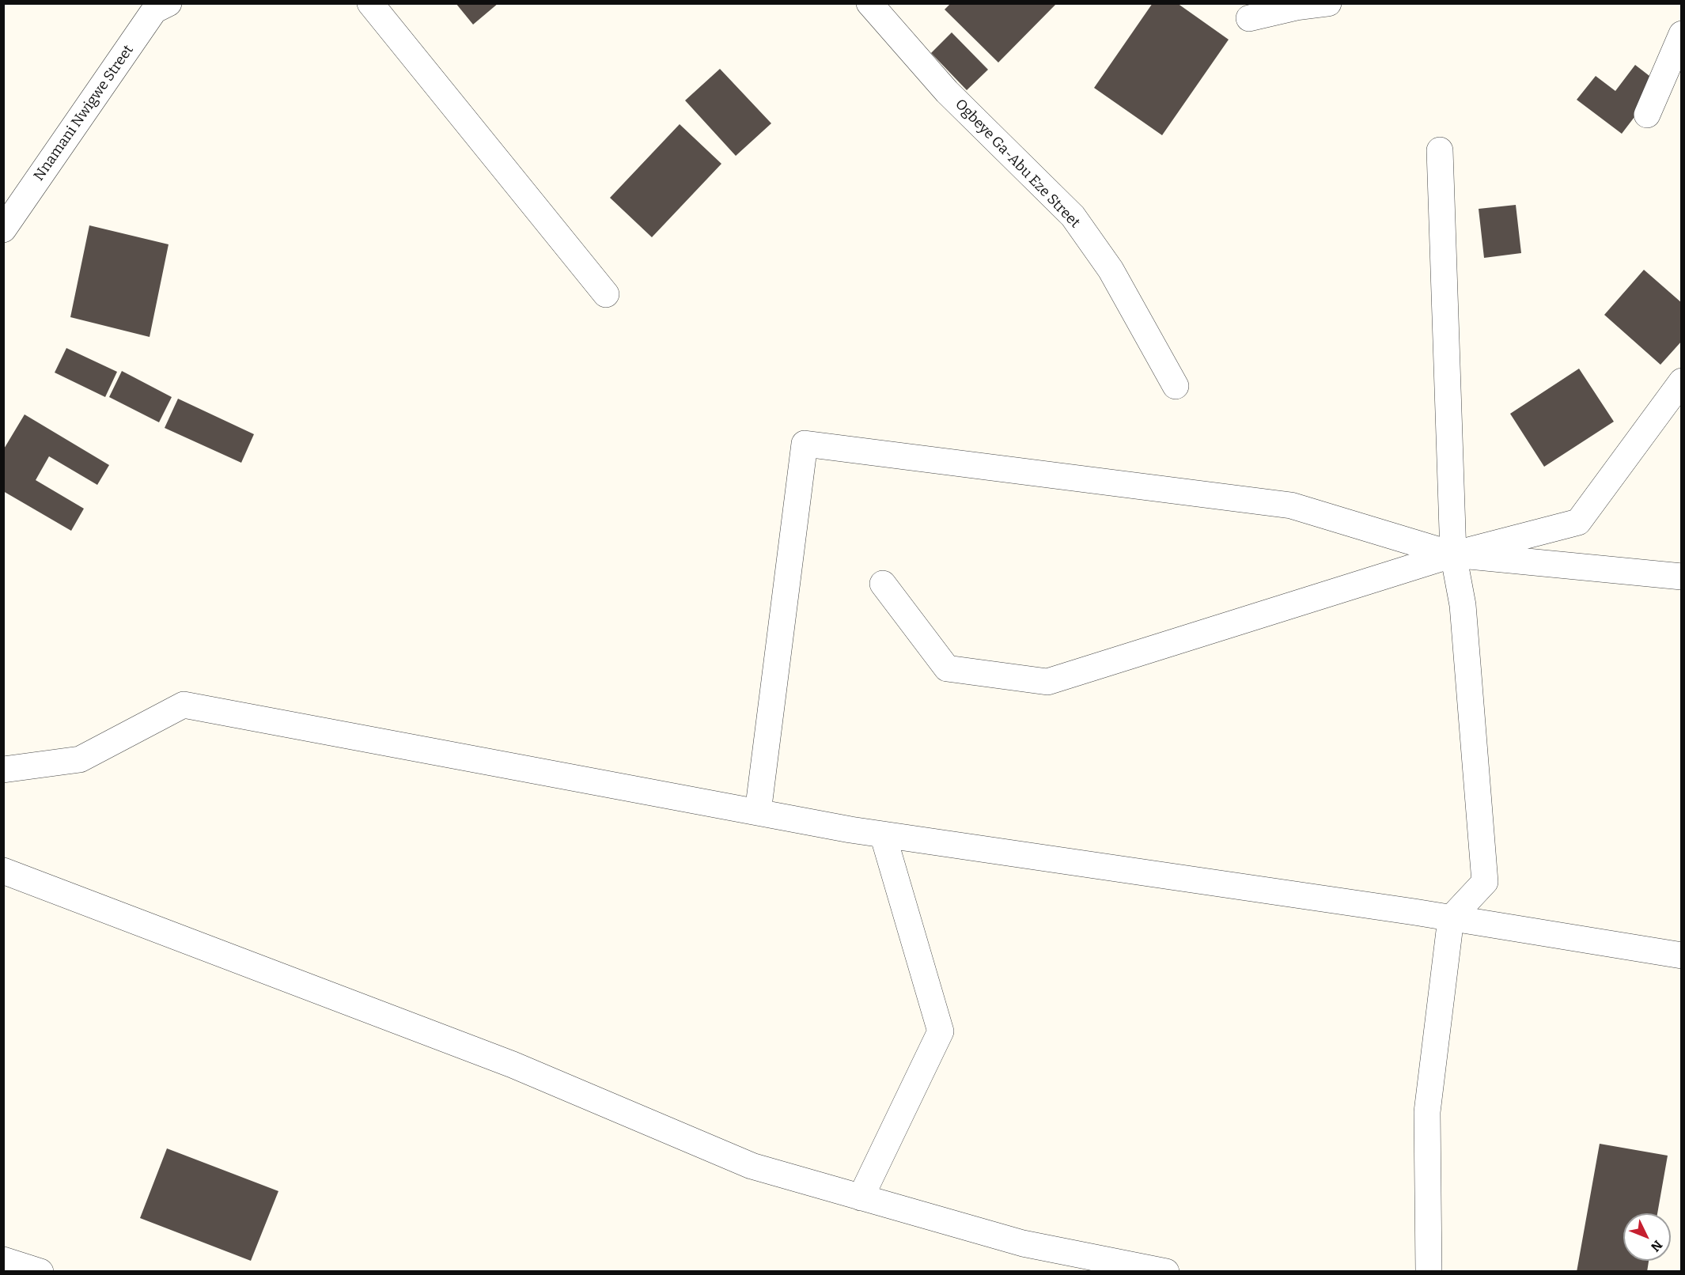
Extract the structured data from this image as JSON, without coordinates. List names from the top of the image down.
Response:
{
  "streets": {
    "street": ["Nnamani Nwigwe Street", "Ogbeye Ga-Abu Eze Street"]
  },
  "north": "bottom right"
}
